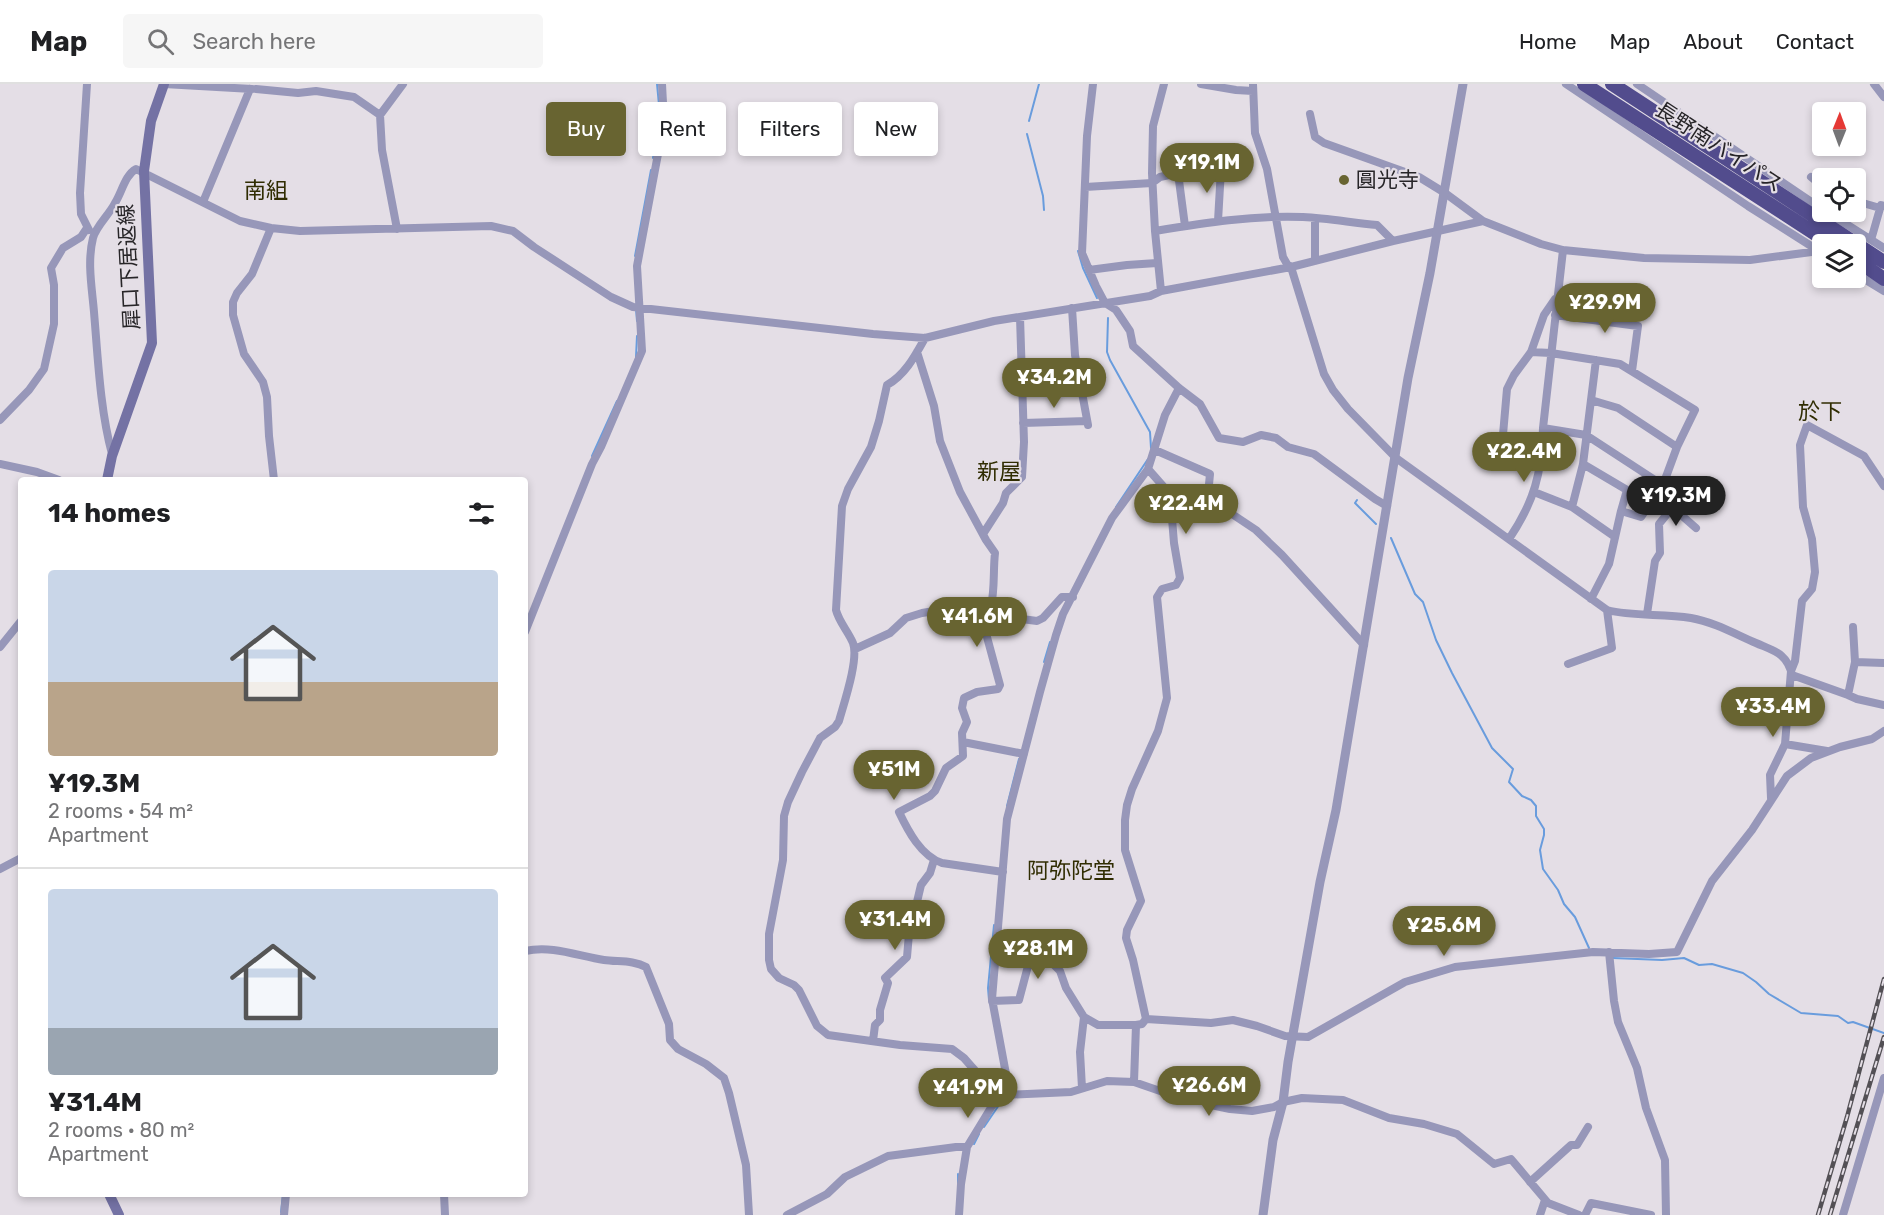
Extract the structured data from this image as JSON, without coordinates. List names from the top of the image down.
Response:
{
  "streets": {
    "highway": ["長野南バイパス"],
    "main road": ["犀口下居返線"]
  },
  "districts": [
    "南組",
    "於下",
    "新屋",
    "阿弥陀堂"
  ],
  "places": ["圓光寺"],
  "north": "top",
  "page": {
    "header": "Map",
    "search": "Search here",
    "nav": [
      "Home",
      "Map",
      "About",
      "Contact"
    ],
    "chip": [
      "Buy",
      "Rent",
      "Filters",
      "New"
    ],
    "price": [
      "¥19.1M",
      "¥29.9M",
      "¥34.2M",
      "¥22.4M",
      "¥19.3M",
      "¥22.4M",
      "¥41.6M",
      "¥33.4M",
      "¥51M",
      "¥31.4M",
      "¥25.6M",
      "¥28.1M",
      "¥26.6M",
      "¥41.9M"
    ],
    "heading": "14 homes",
    "list": [
      {
        "name": "¥19.3M",
        "note": "2 rooms · 54 m² · Apartment"
      },
      {
        "name": "¥31.4M",
        "note": "2 rooms · 80 m² · Apartment"
      }
    ]
  }
}
